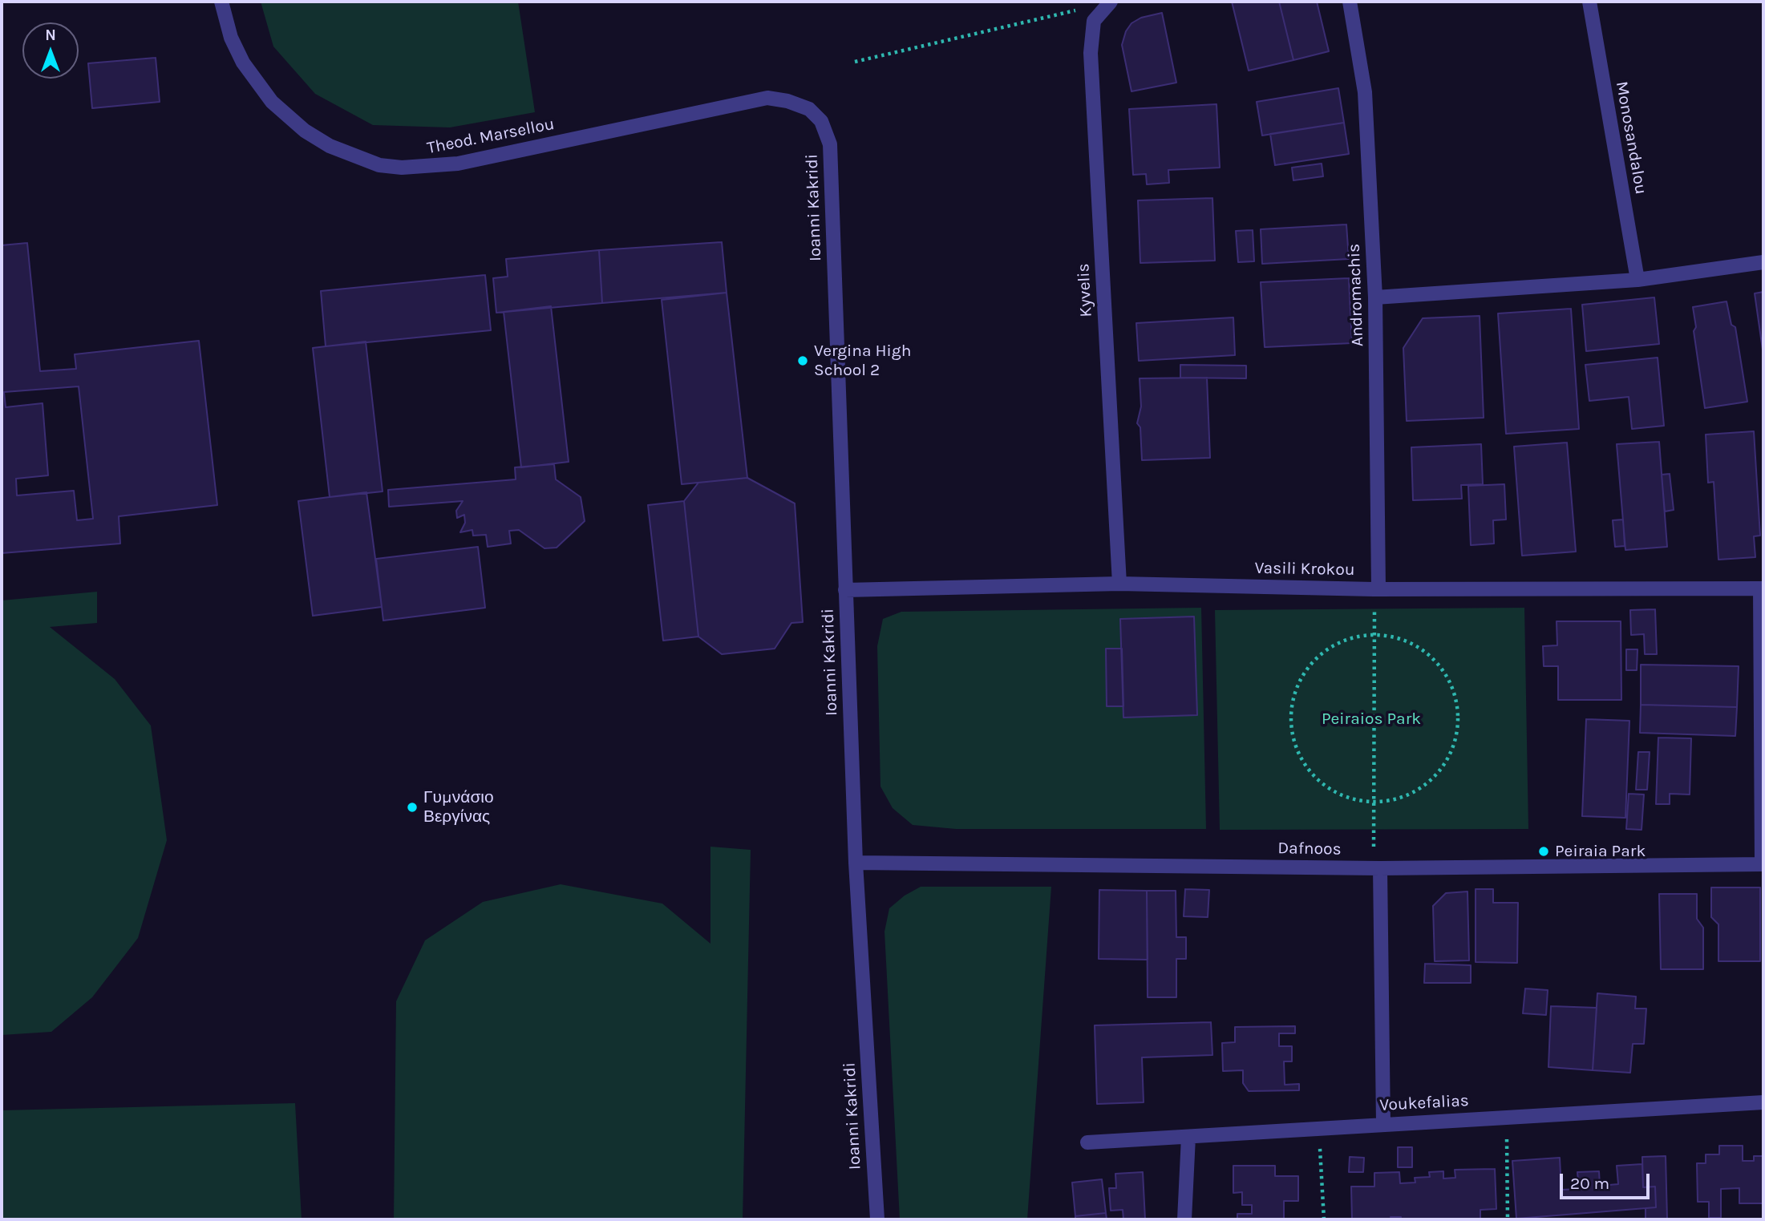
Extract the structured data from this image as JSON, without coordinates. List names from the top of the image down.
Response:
{
  "streets": {
    "street": [
      "Theod. Marsellou",
      "Monosandalou",
      "Ioanni Kakridi",
      "Kyvelis",
      "Andromachis",
      "Vasili Krokou",
      "Dafnoos",
      "Voukefalias"
    ]
  },
  "crossings": [
    ["Theod. Marsellou", "Ioanni Kakridi"],
    ["Ioanni Kakridi", "Vasili Krokou"],
    ["Ioanni Kakridi", "Dafnoos"],
    ["Kyvelis", "Vasili Krokou"],
    ["Andromachis", "Vasili Krokou"]
  ],
  "parks": ["Peiraios Park"],
  "places": ["Vergina High School 2", "Γυμνάσιο Βεργίνας", "Peiraia Park"],
  "scale_bar": "20 m",
  "north": "top"
}
